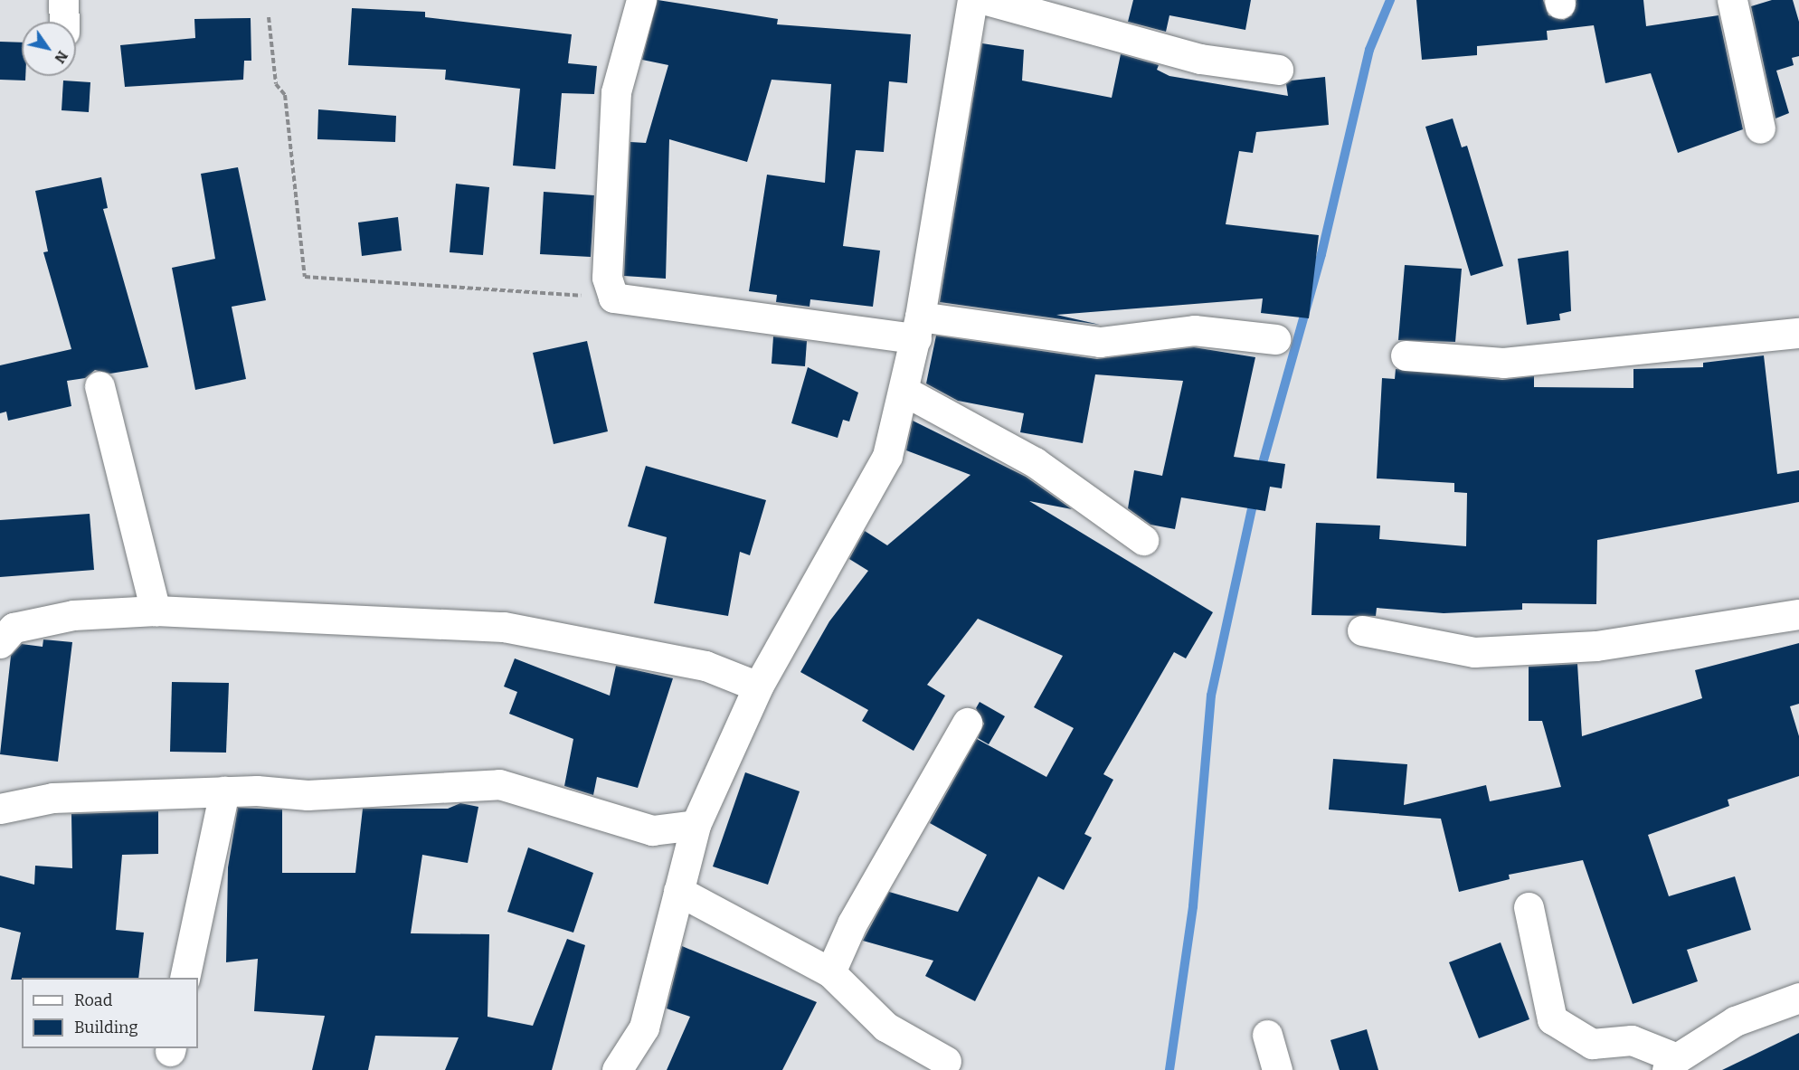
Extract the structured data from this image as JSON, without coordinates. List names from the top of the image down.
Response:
{
  "legend": ["Road", "Building"],
  "north": "bottom right"
}
